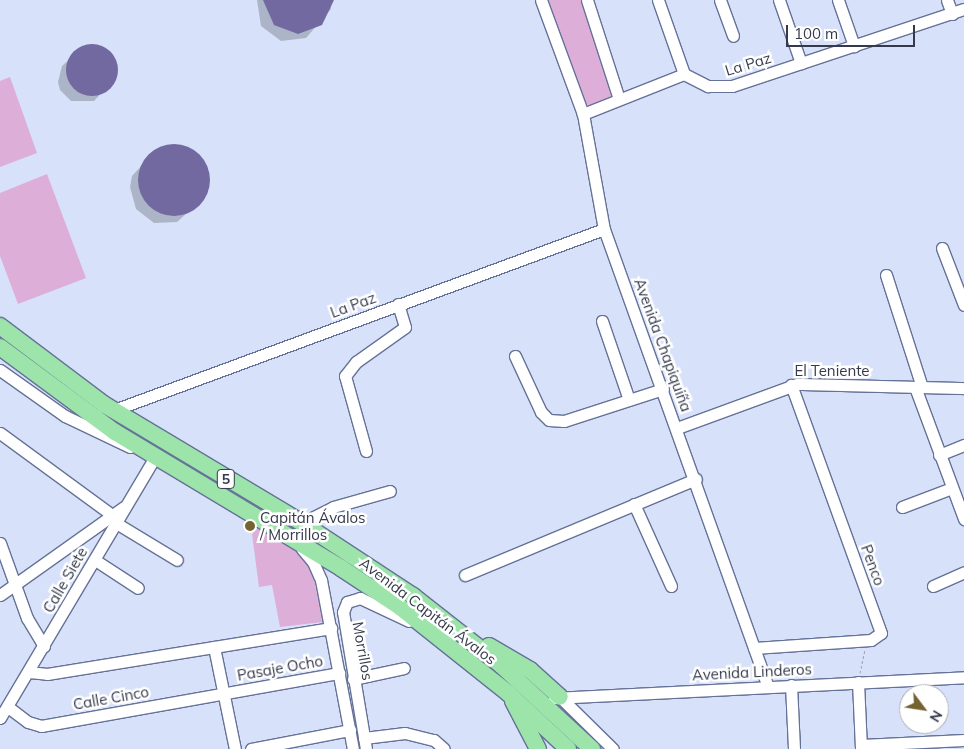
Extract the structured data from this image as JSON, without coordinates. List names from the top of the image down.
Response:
{
  "streets": {
    "highway": ["5", "Avenida Capitán Ávalos"],
    "street": [
      "La Paz",
      "Avenida Chapiquiña",
      "El Teniente",
      "Penco",
      "Calle Siete",
      "Morrillos",
      "Pasaje Ocho",
      "Avenida Linderos",
      "Calle Cinco"
    ]
  },
  "crossings": [
    ["La Paz", "Avenida Chapiquiña"],
    ["La Paz", "Avenida Capitán Ávalos"],
    ["Avenida Chapiquiña", "El Teniente"],
    ["Avenida Chapiquiña", "Avenida Linderos"],
    ["El Teniente", "Penco"],
    ["Calle Siete", "Avenida Capitán Ávalos"],
    ["Calle Siete", "Calle Cinco"],
    ["Avenida Capitán Ávalos", "Morrillos"],
    ["Avenida Capitán Ávalos", "Avenida Linderos"],
    ["Morrillos", "Pasaje Ocho"],
    ["Pasaje Ocho", "Calle Cinco"]
  ],
  "places": ["Capitán Ávalos / Morrillos"],
  "scale_bar": "100 m",
  "north": "bottom right"
}
